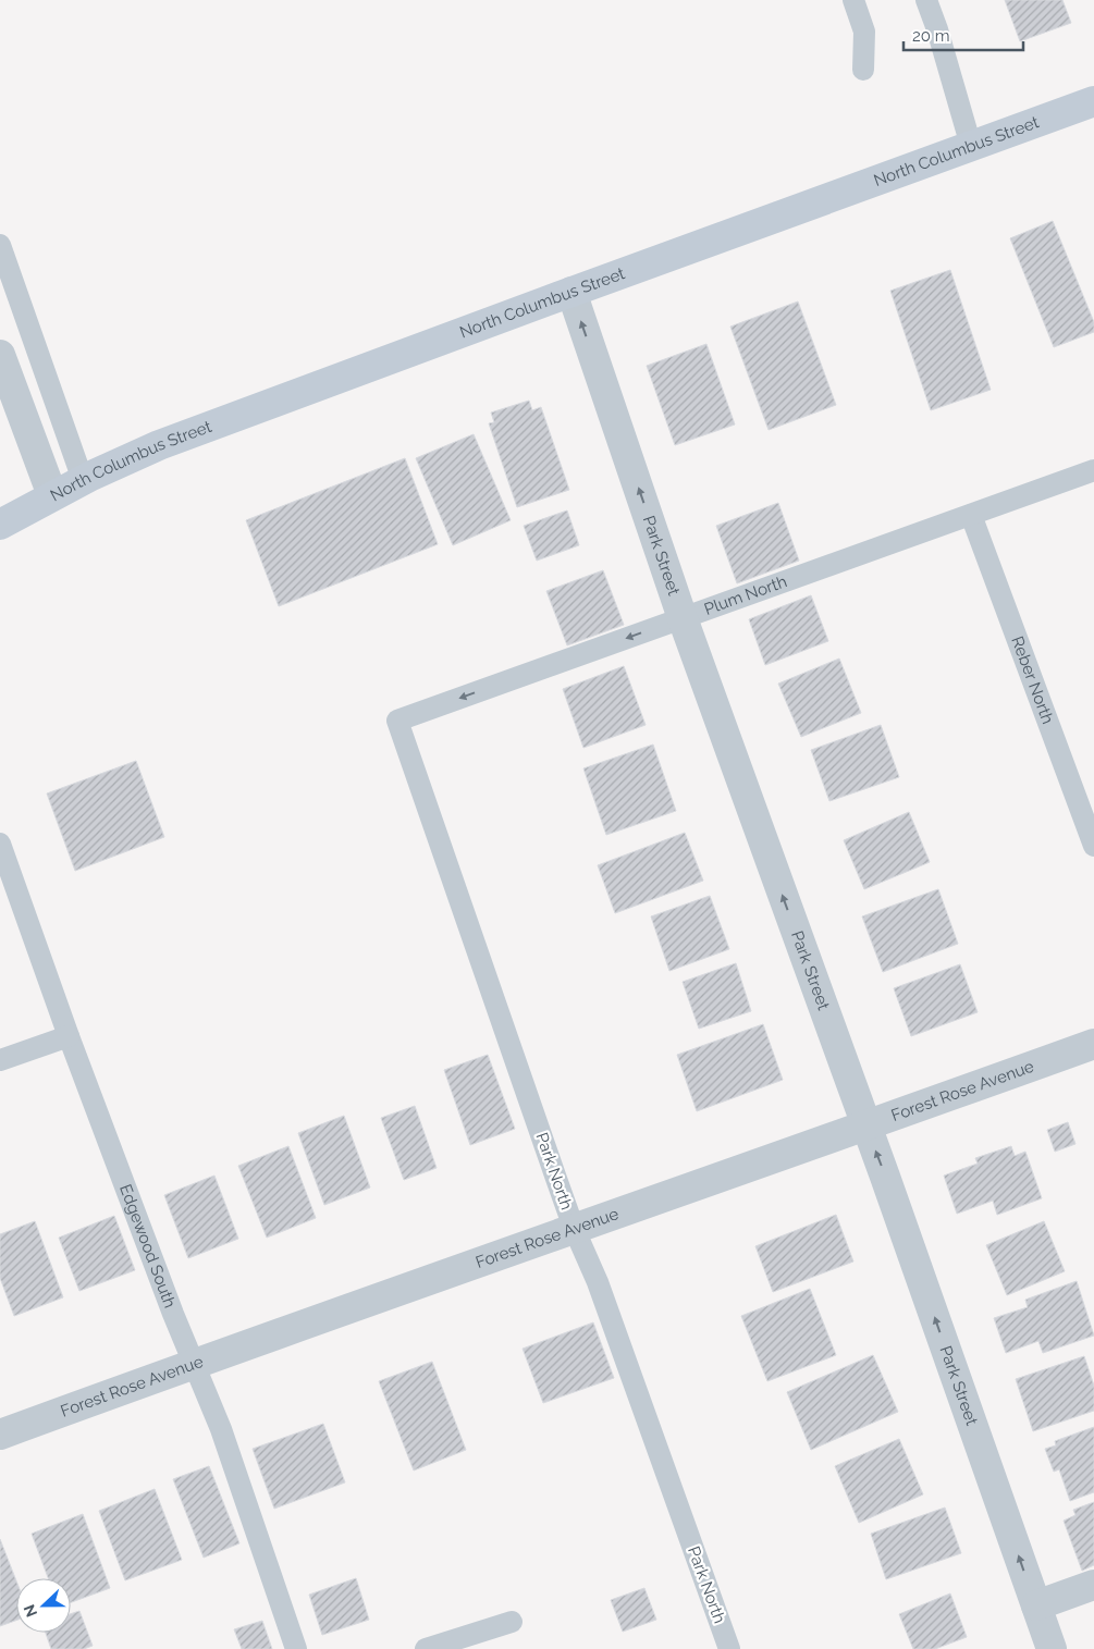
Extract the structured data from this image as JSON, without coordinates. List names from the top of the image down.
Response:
{
  "streets": {
    "main road": ["North Columbus Street"],
    "street": ["Park Street", "Forest Rose Avenue"],
    "lane": [
      "Plum North",
      "Reber North",
      "Park North",
      "Edgewood South"
    ]
  },
  "crossings": [
    ["North Columbus Street", "Park Street"],
    ["Park Street", "Plum North"],
    ["Park Street", "Forest Rose Avenue"],
    ["Plum North", "Reber North"],
    ["Plum North", "Park North"],
    ["Forest Rose Avenue", "Park North"],
    ["Forest Rose Avenue", "Edgewood South"]
  ],
  "one_way": ["Park Street", "Plum North"],
  "scale_bar": "20 m",
  "north": "left"
}
